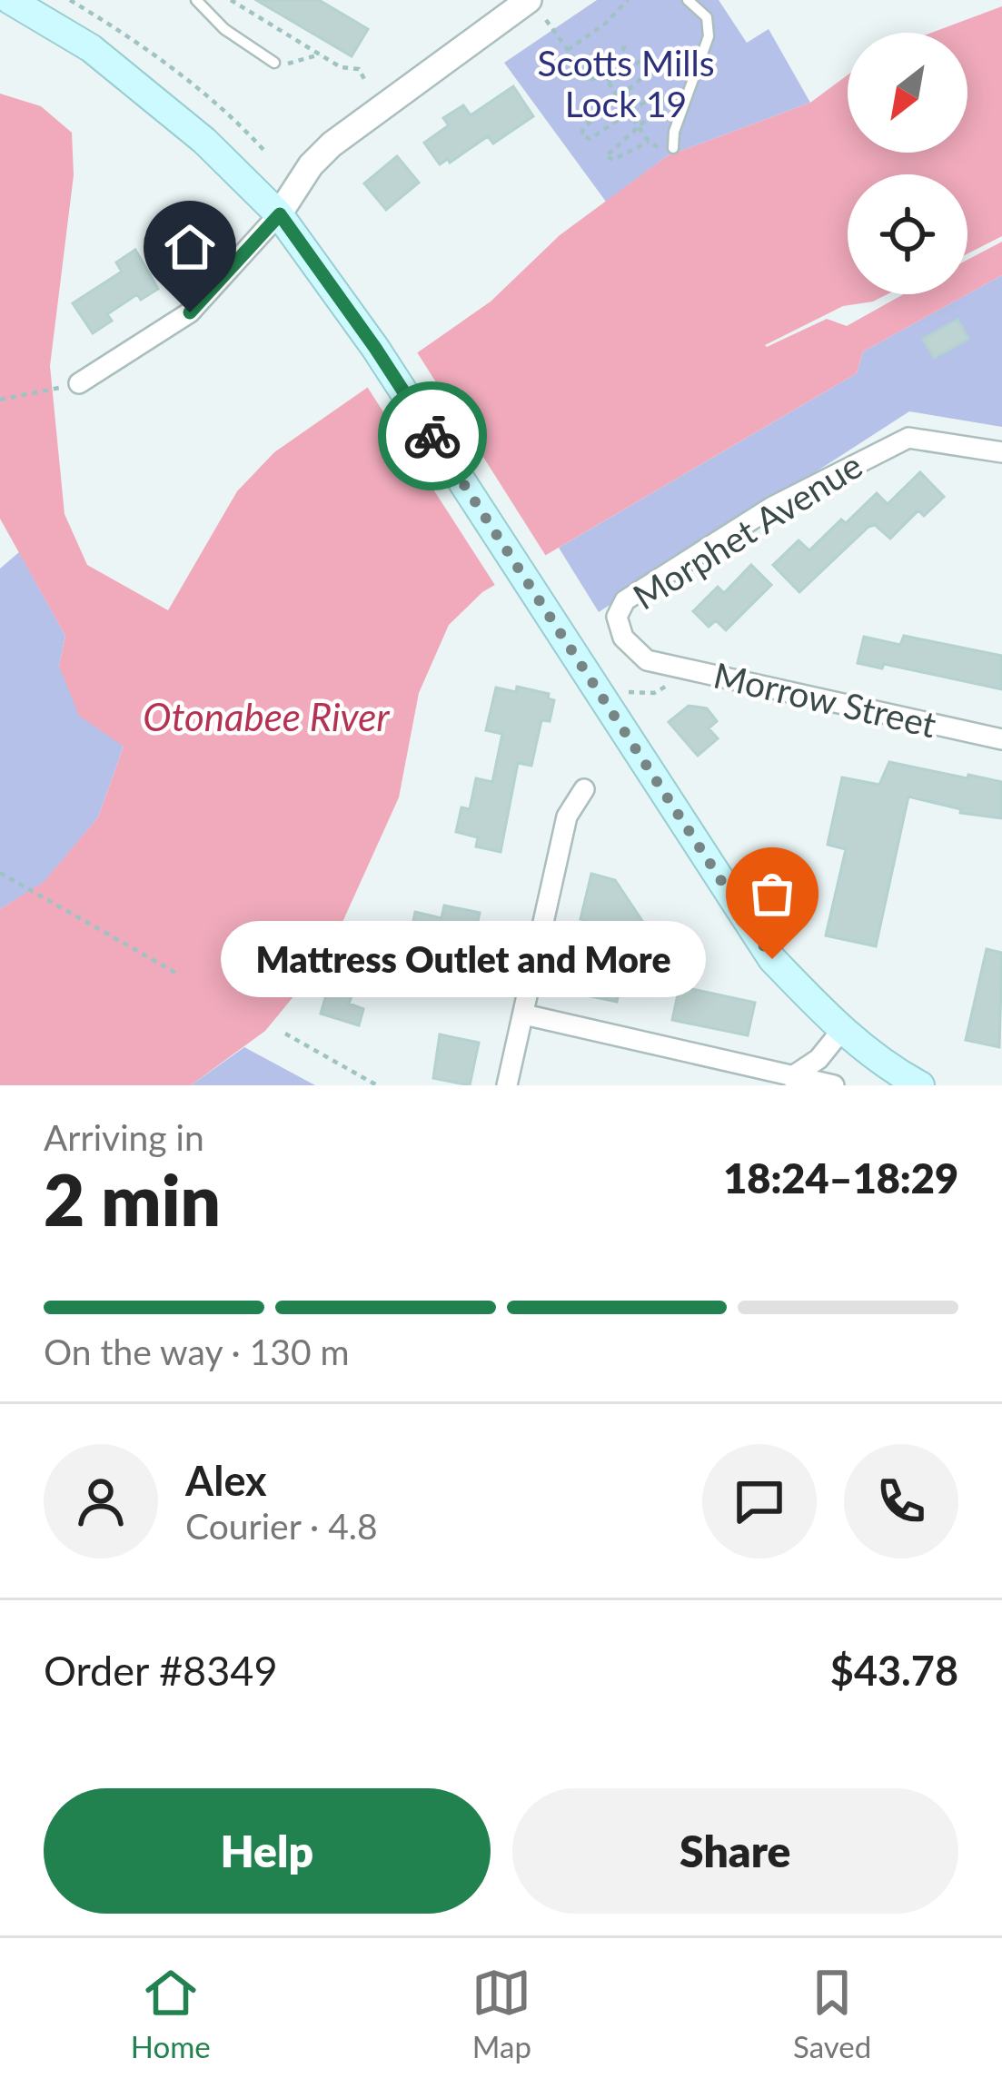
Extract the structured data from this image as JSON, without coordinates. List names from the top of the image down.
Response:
{
  "streets": {
    "street": ["Morphet Avenue", "Morrow Street"]
  },
  "crossings": [
    ["Morphet Avenue", "Morrow Street"]
  ],
  "water": ["Otonabee River"],
  "parks": ["Scotts Mills Lock 19"],
  "places": ["Mattress Outlet and More"],
  "north": "bottom left",
  "page": {
    "bubble": "Mattress Outlet and More",
    "heading": ["2 min", "Arriving in", "18:24–18:29"],
    "panel": [
      "Alex",
      "Courier · 4.8",
      "Order #8349",
      "$43.78"
    ],
    "bar": "On the way · 130 m",
    "buttons": ["Help", "Share"],
    "tabs": ["Home", "Map", "Saved"]
  }
}
